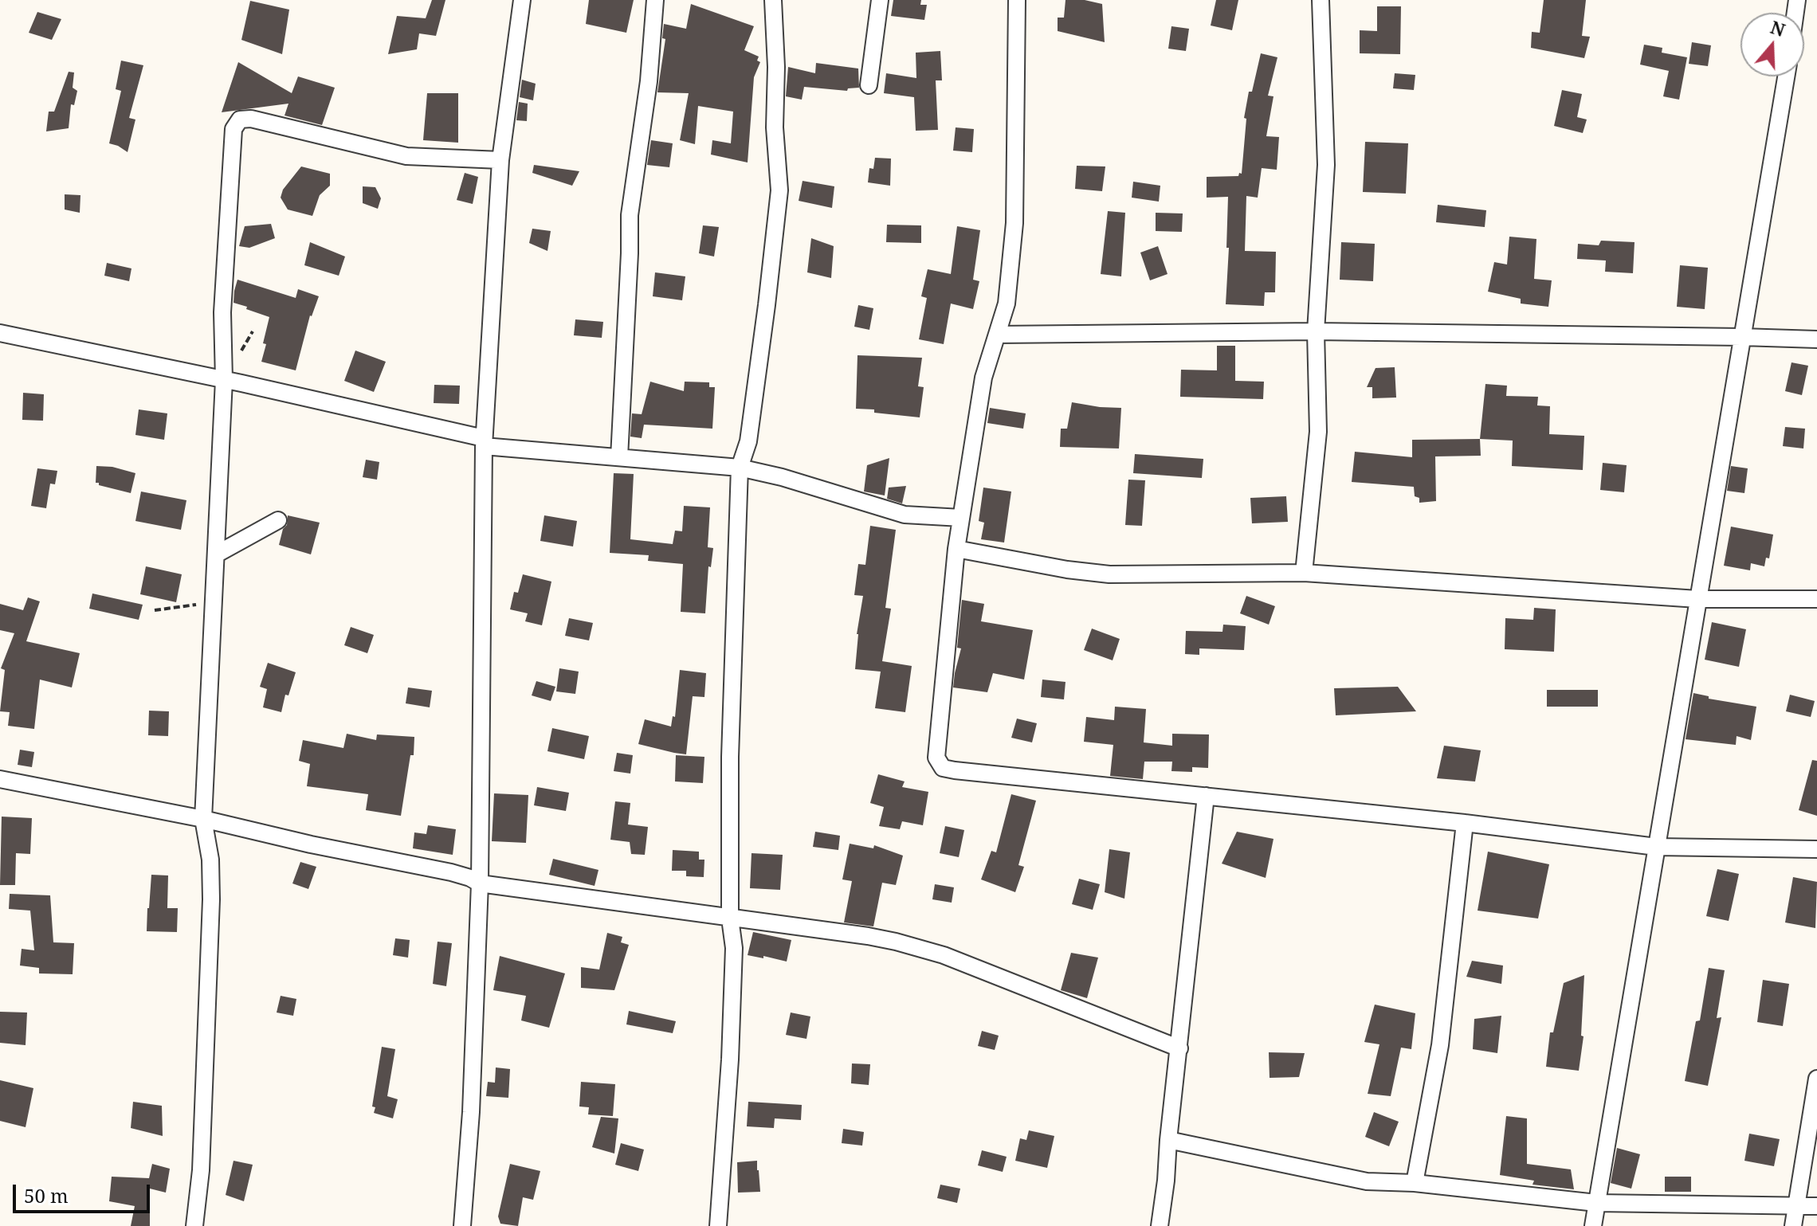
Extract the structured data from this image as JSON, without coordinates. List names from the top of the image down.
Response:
{
  "scale_bar": "50 m",
  "north": "top"
}
